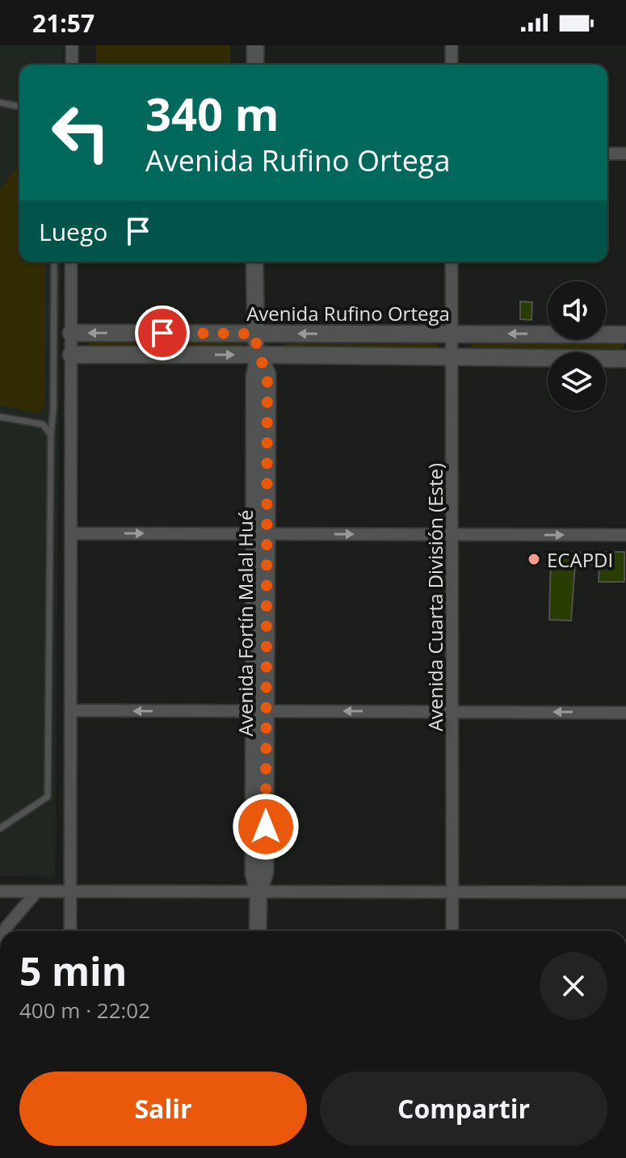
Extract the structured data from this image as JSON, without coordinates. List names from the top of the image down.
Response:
{
  "streets": {
    "main road": ["Avenida Rufino Ortega", "Avenida Fortín Malal Hué"],
    "street": ["Avenida Cuarta División (Este)"]
  },
  "crossings": [
    ["Avenida Rufino Ortega", "Avenida Cuarta División (Este)"],
    ["Avenida Rufino Ortega", "Avenida Fortín Malal Hué"]
  ],
  "places": ["ECAPDI"],
  "page": {
    "status": "21:57",
    "turn": ["340 m", "Avenida Rufino Ortega"],
    "then": "Luego",
    "heading": ["5 min", "400 m · 22:02"],
    "buttons": ["Salir", "Compartir"]
  }
}
